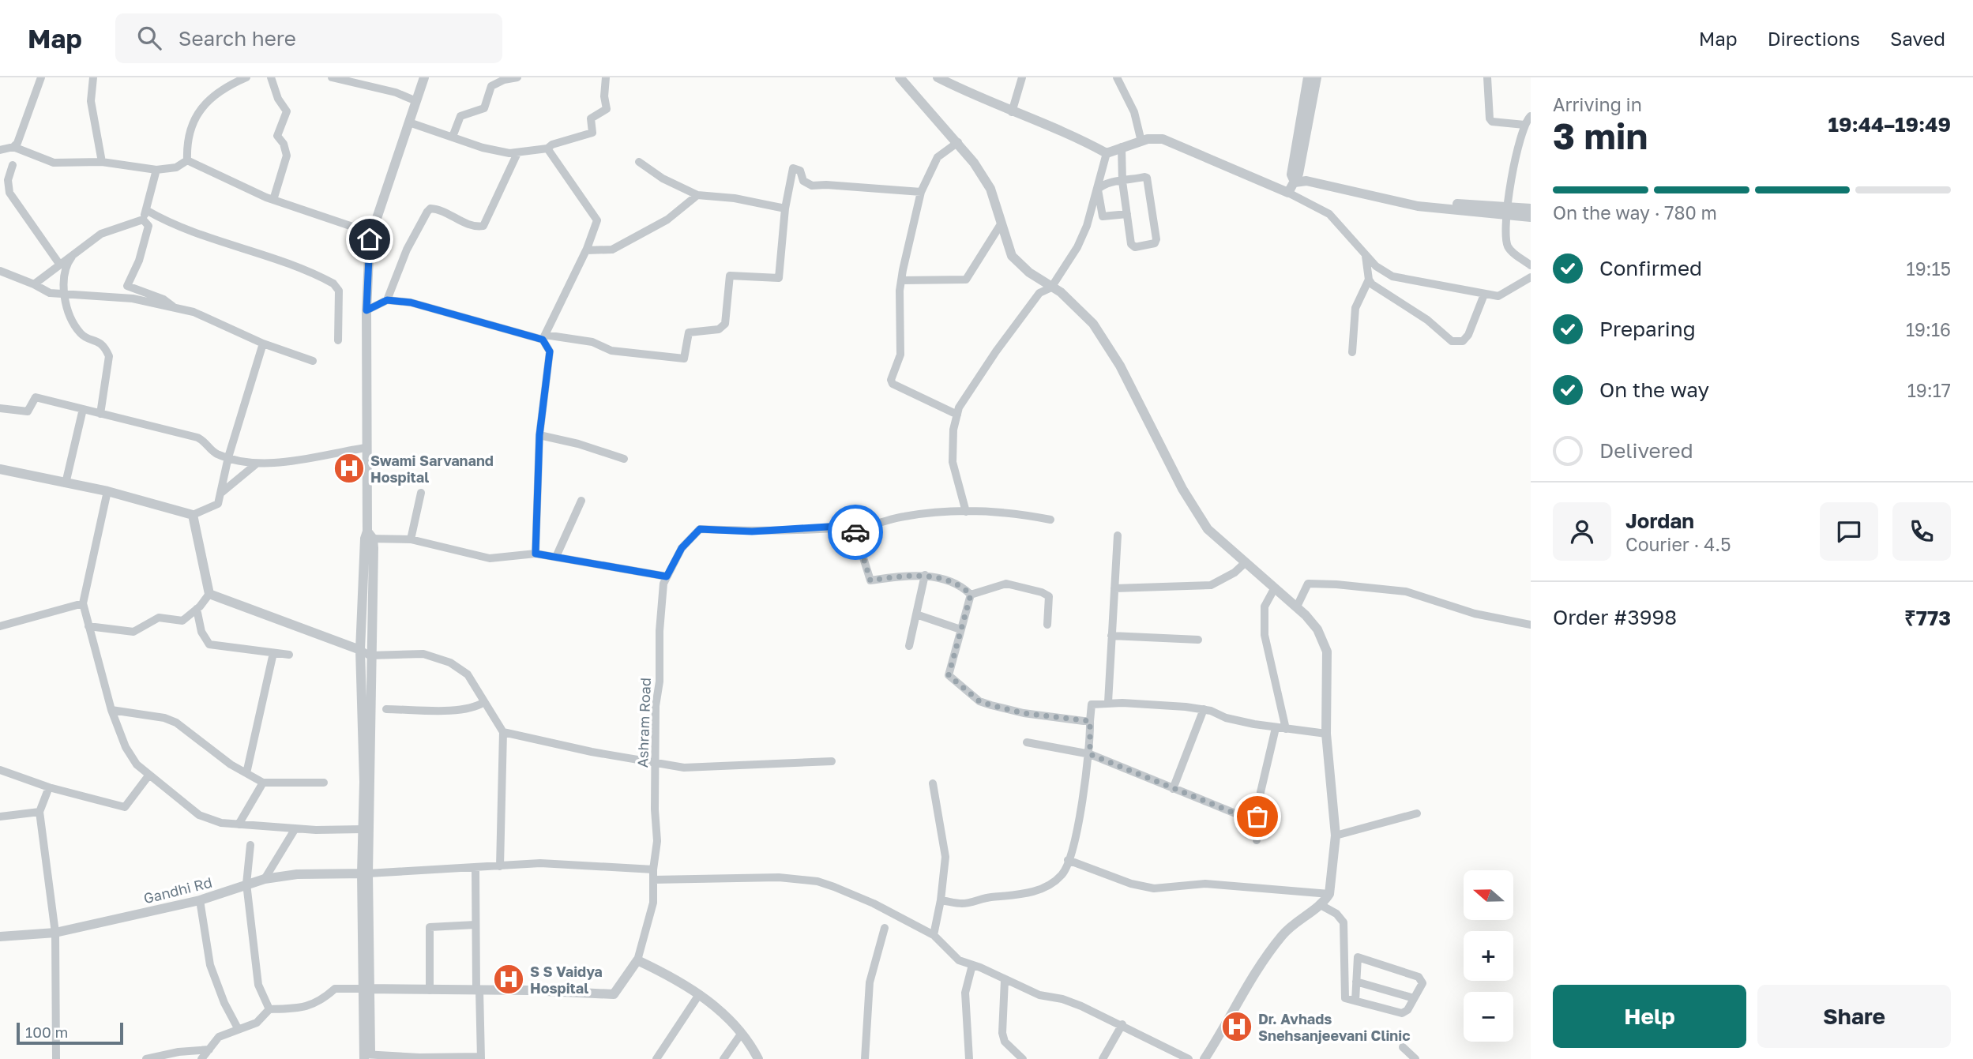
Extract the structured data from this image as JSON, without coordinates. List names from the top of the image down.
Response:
{
  "streets": {
    "street": ["Ashram Road", "Gandhi Rd"]
  },
  "places": {
    "hospital": ["Swami Sarvanand Hospital", "S S Vaidya Hospital", "Dr. Avhads Snehsanjeevani Clinic"]
  },
  "scale_bar": "100 m",
  "north": "left",
  "page": {
    "header": "Map",
    "search": "Search here",
    "nav": ["Map", "Directions", "Saved"],
    "heading": ["3 min", "Arriving in", "19:44–19:49"],
    "panel": [
      "Jordan",
      "Courier · 4.5",
      "Order #3998",
      "₹773"
    ],
    "bar": "On the way · 780 m",
    "list": [
      ["Confirmed", "19:15"],
      ["Preparing", "19:16"],
      ["On the way", "19:17"],
      "Delivered"
    ],
    "map_buttons": ["+", "−"],
    "buttons": ["Help", "Share"],
    "scale": "100 m"
  }
}
